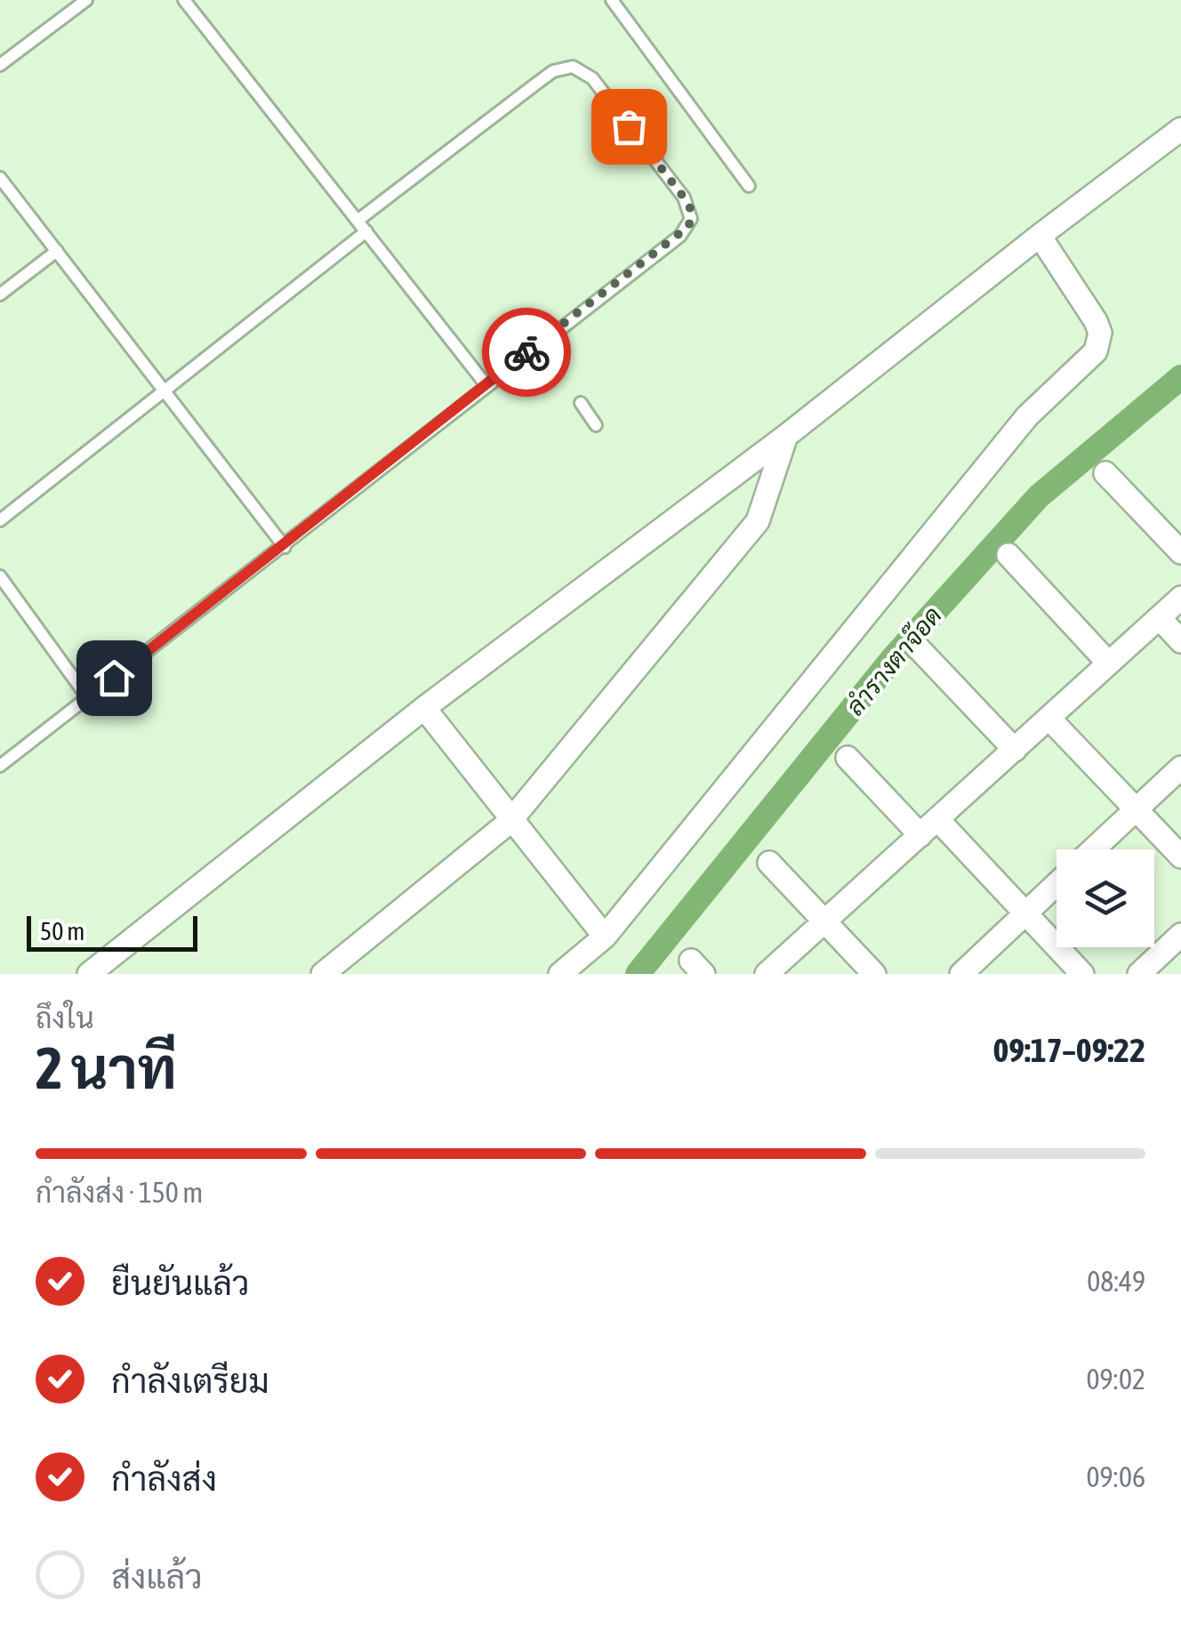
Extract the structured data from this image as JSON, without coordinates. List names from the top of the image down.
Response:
{
  "water": ["ลำรางตาจ๊อด"],
  "scale_bar": "50 m",
  "page": {
    "scale": "50 m",
    "heading": ["2 นาที", "ถึงใน", "09:17–09:22"],
    "bar": "กำลังส่ง · 150 m",
    "list": [
      ["ยืนยันแล้ว", "08:49"],
      ["กำลังเตรียม", "09:02"],
      ["กำลังส่ง", "09:06"],
      "ส่งแล้ว"
    ]
  }
}
